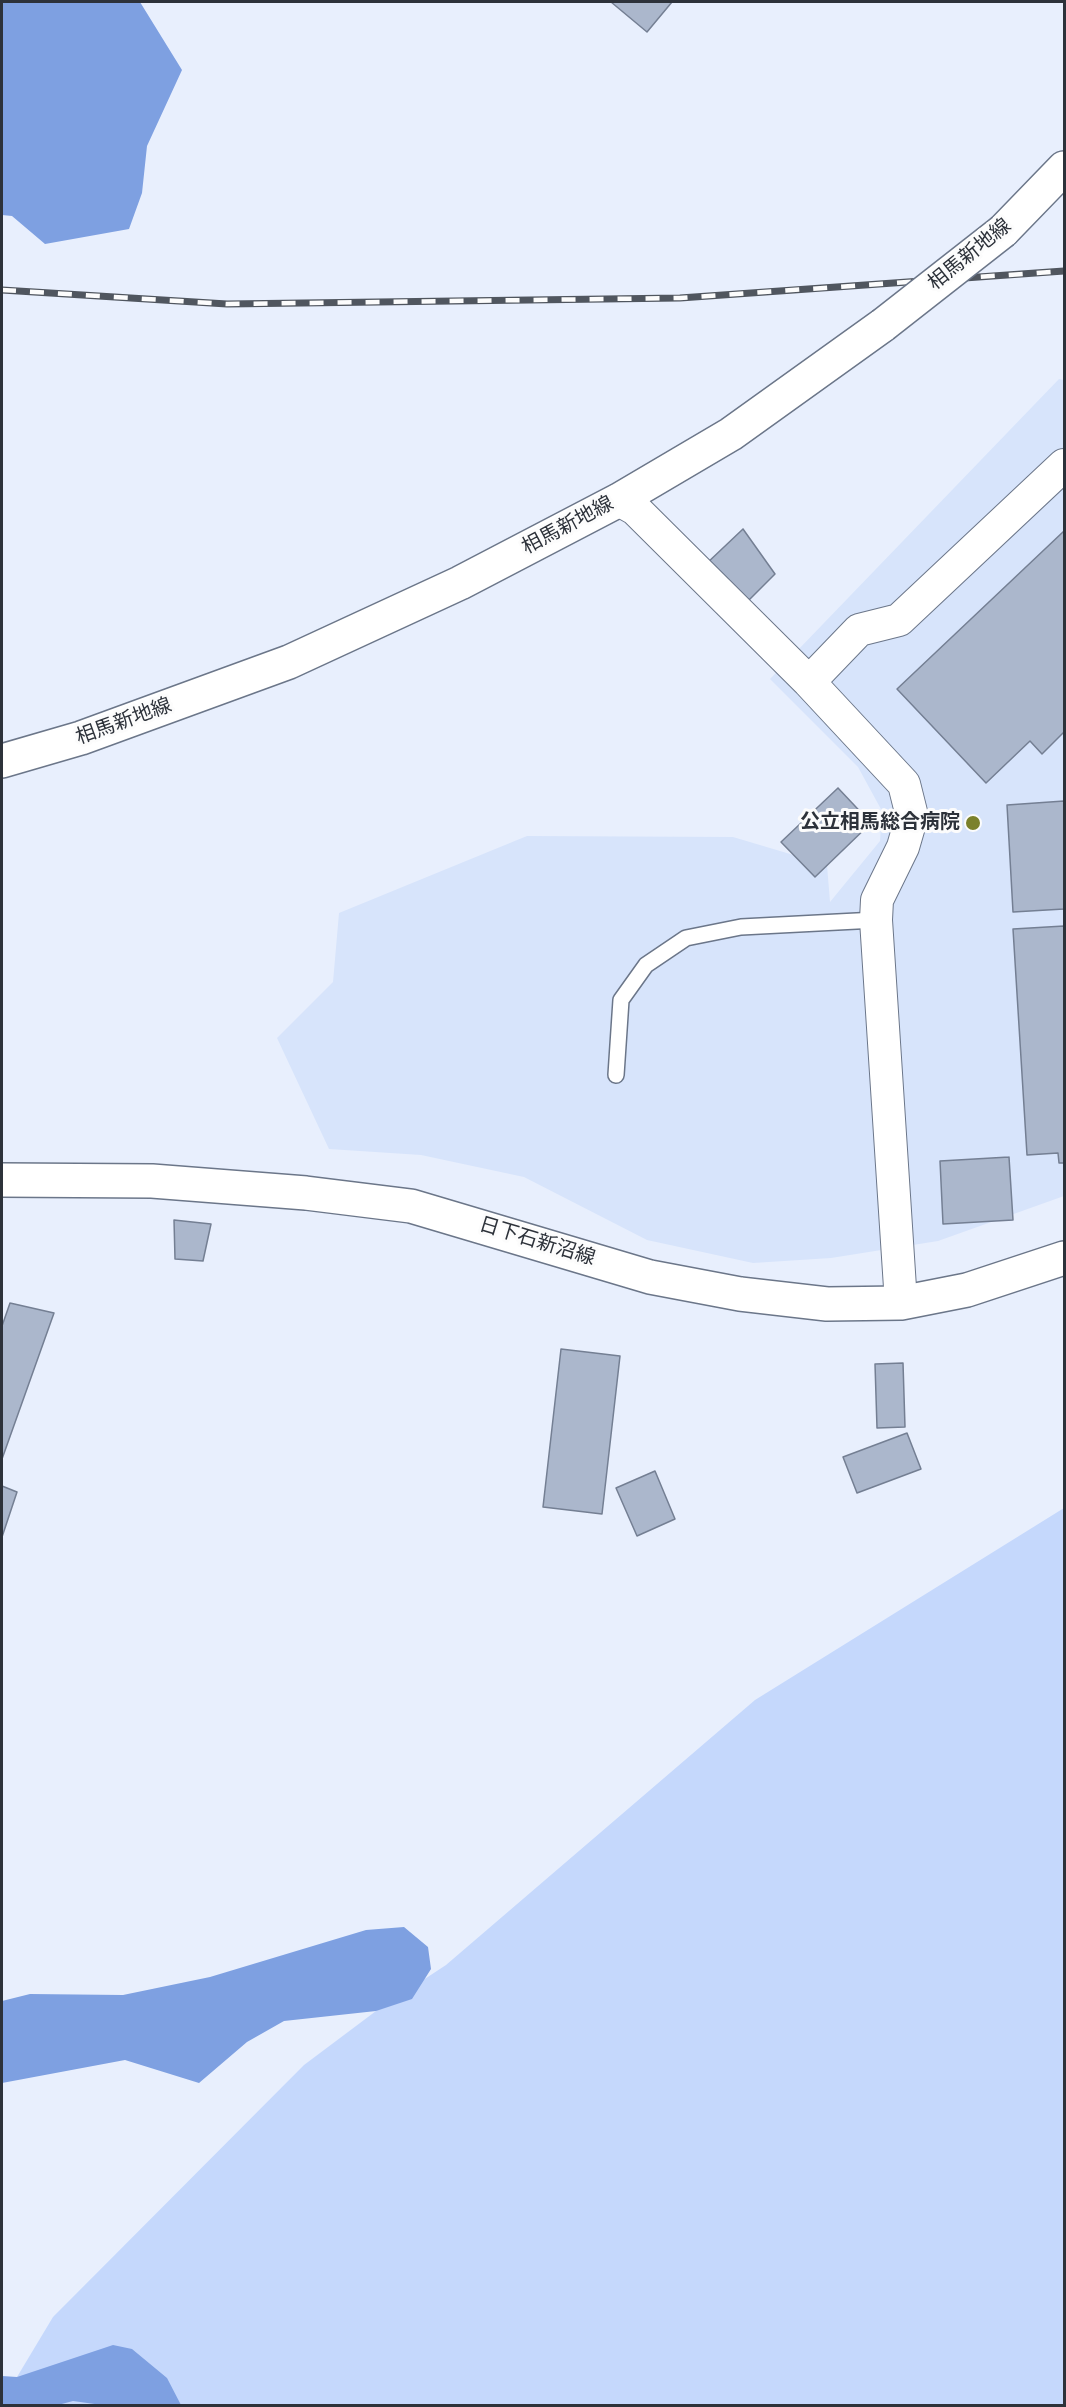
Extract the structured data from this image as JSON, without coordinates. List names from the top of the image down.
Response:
{
  "streets": {
    "main road": ["相馬新地線", "日下石新沼線"]
  },
  "places": ["公立相馬総合病院"]
}
